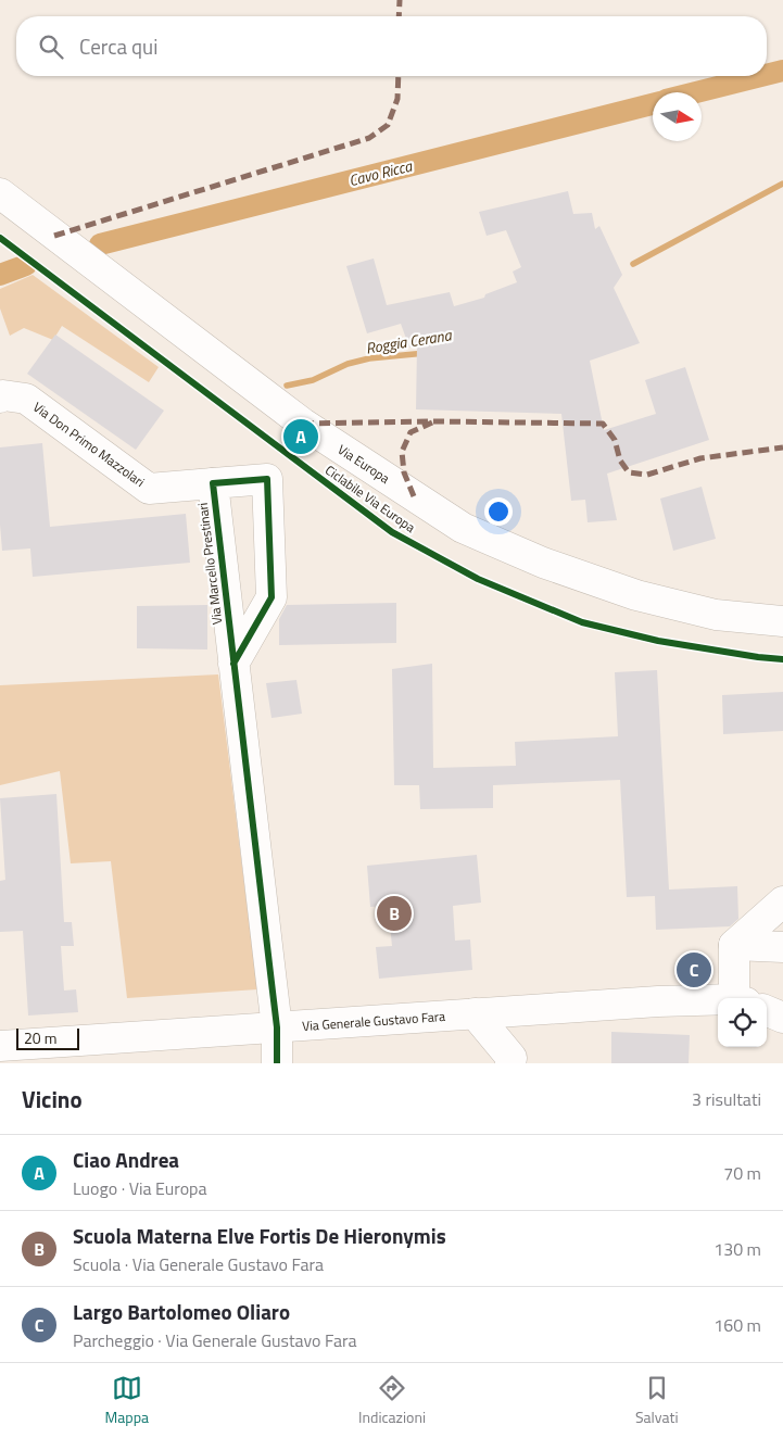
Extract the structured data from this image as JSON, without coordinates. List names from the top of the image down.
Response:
{
  "streets": {
    "street": [
      "Via Don Primo Mazzolari",
      "Via Europa",
      "Via Marcello Prestinari",
      "Via Generale Gustavo Fara"
    ],
    "cycle path": ["Ciclabile Via Europa"]
  },
  "crossings": [
    ["Via Don Primo Mazzolari", "Via Marcello Prestinari"],
    ["Via Marcello Prestinari", "Via Generale Gustavo Fara"]
  ],
  "water": ["Cavo Ricca", "Roggia Cerana"],
  "scale_bar": "20 m",
  "north": "right",
  "page": {
    "search": "Cerca qui",
    "pins": ["A", "B", "C"],
    "scale": "20 m",
    "heading": ["Vicino", "3 risultati"],
    "list": [
      {
        "mark": "A",
        "name": "Ciao Andrea",
        "note": "Luogo · Via Europa",
        "value": "70 m"
      },
      {
        "mark": "B",
        "name": "Scuola Materna Elve Fortis De Hieronymis",
        "note": "Scuola · Via Generale Gustavo Fara",
        "value": "130 m"
      },
      {
        "mark": "C",
        "name": "Largo Bartolomeo Oliaro",
        "note": "Parcheggio · Via Generale Gustavo Fara",
        "value": "160 m"
      }
    ],
    "nav": ["Mappa", "Indicazioni", "Salvati"]
  }
}
